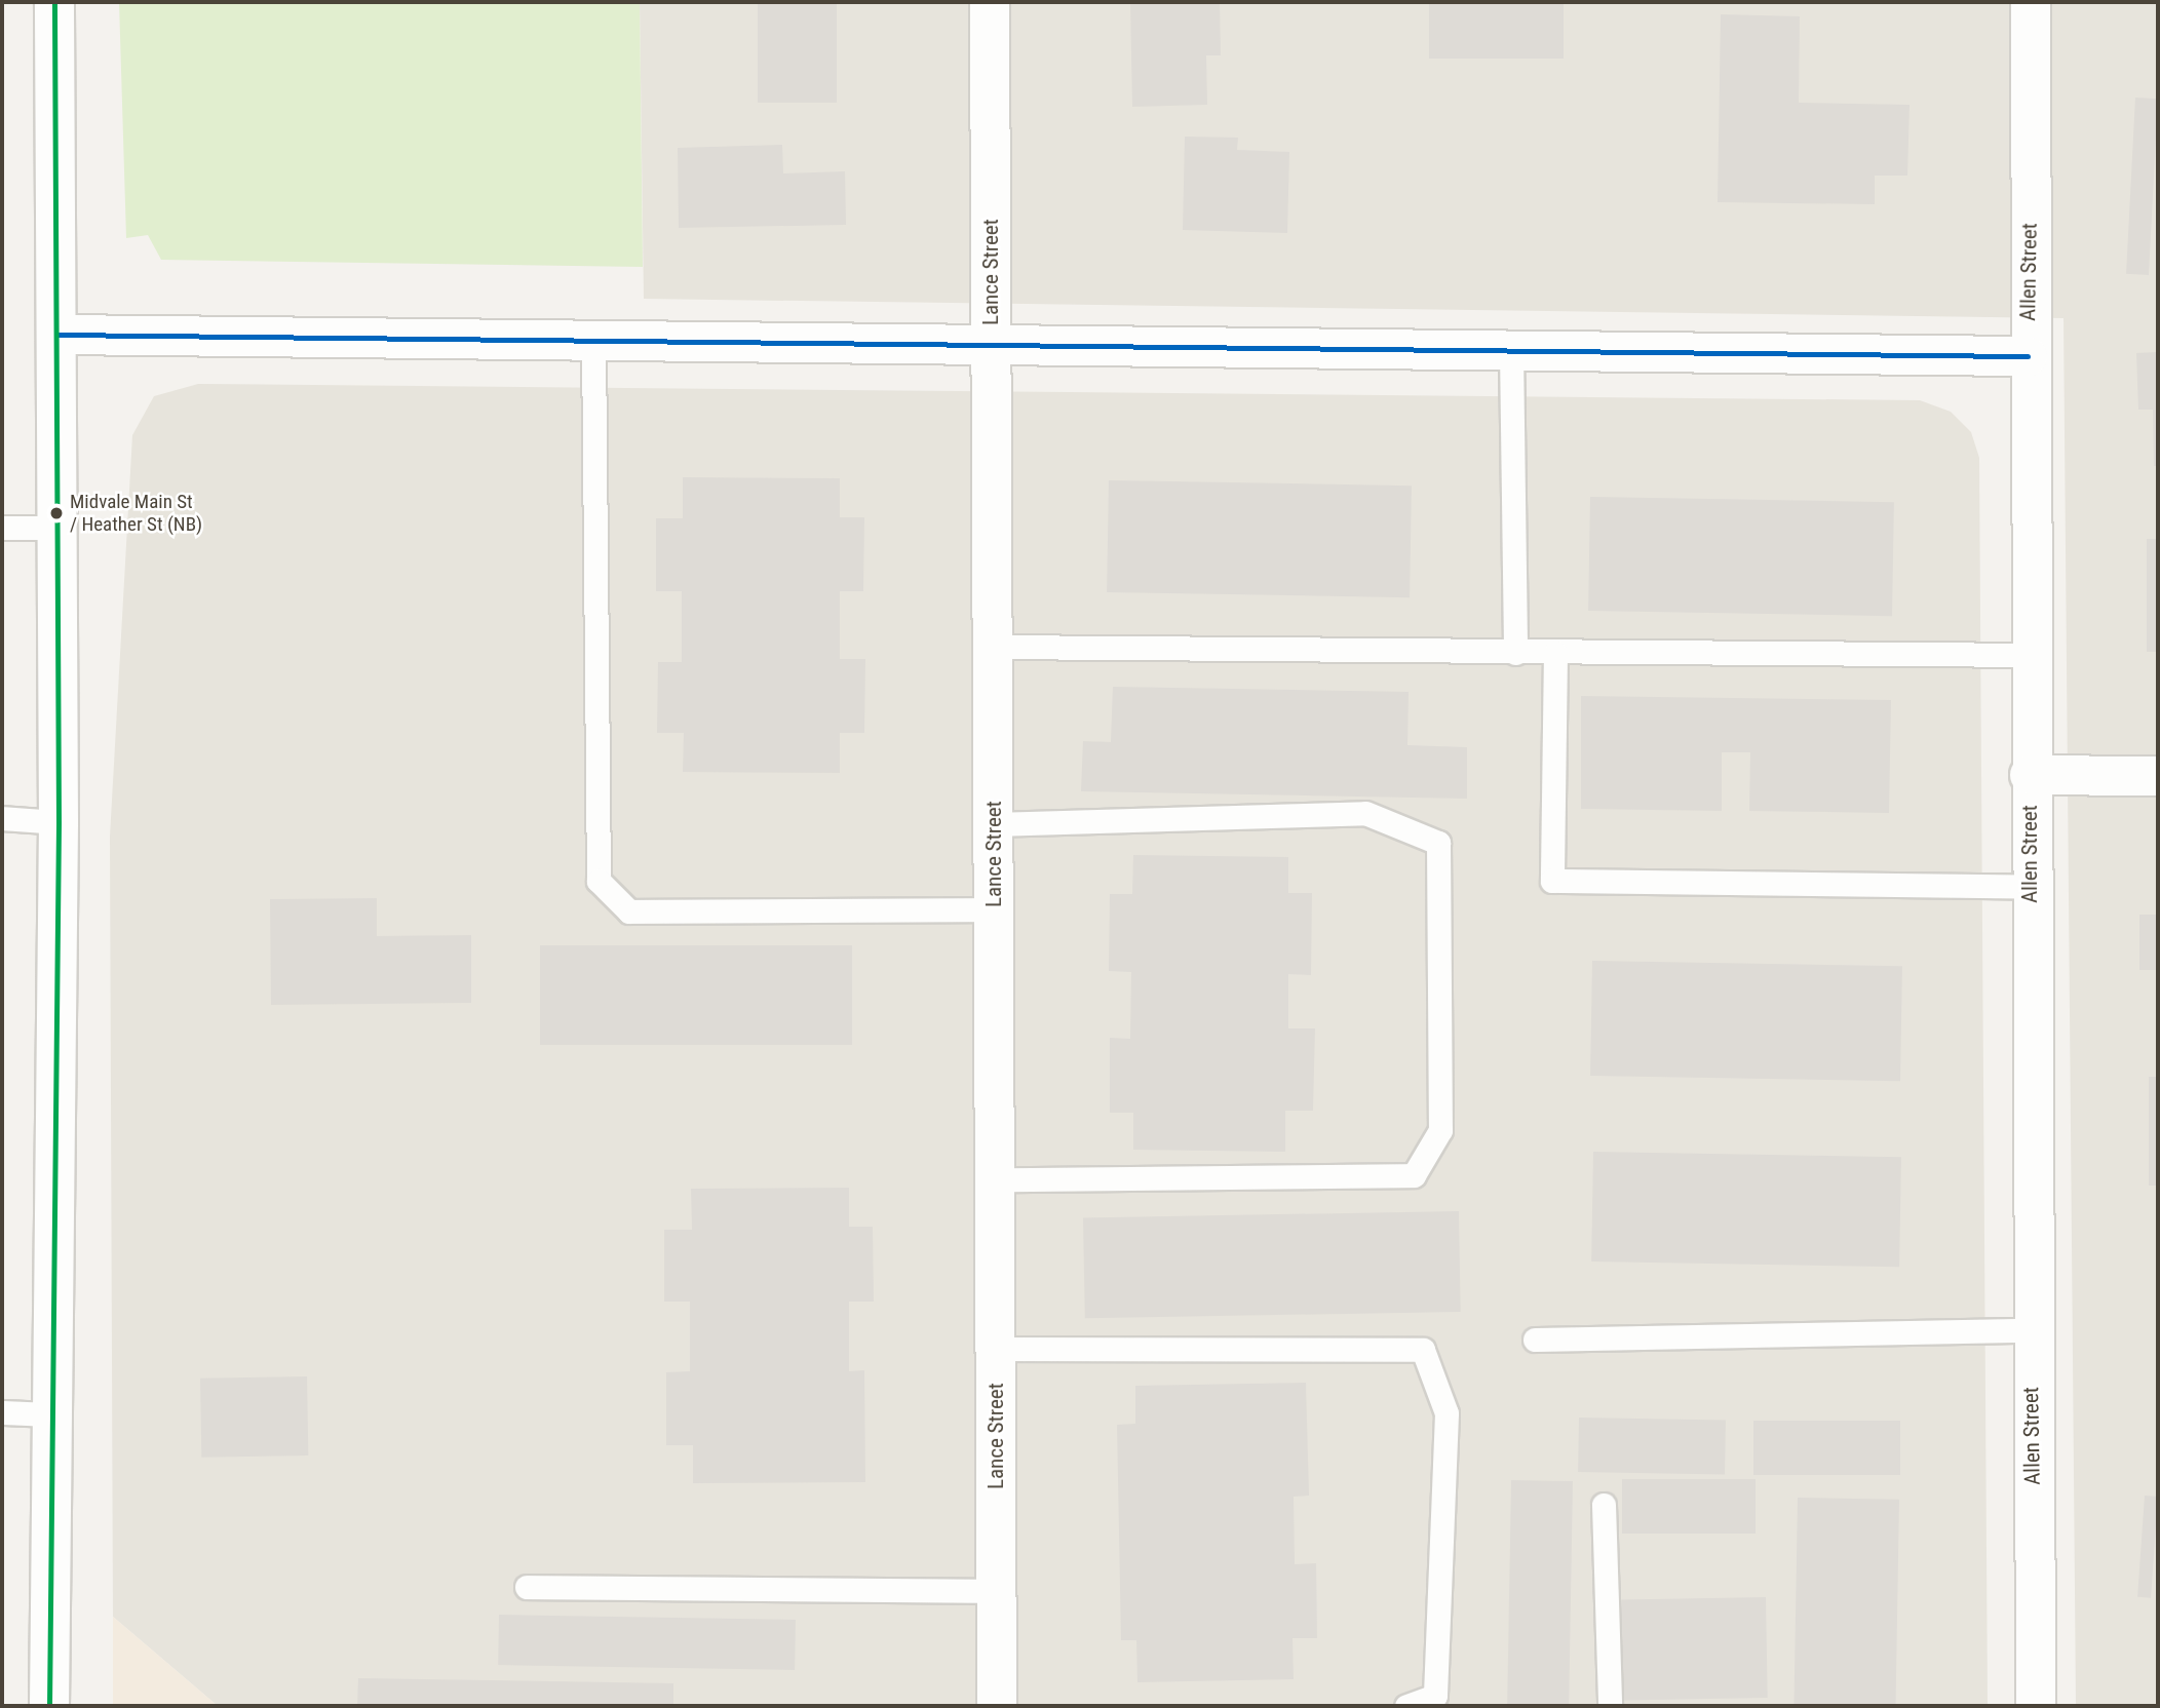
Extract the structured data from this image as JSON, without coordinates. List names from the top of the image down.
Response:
{
  "streets": {
    "street": ["Lance Street", "Allen Street"]
  },
  "places": ["Midvale Main St / Heather St (NB)"]
}
